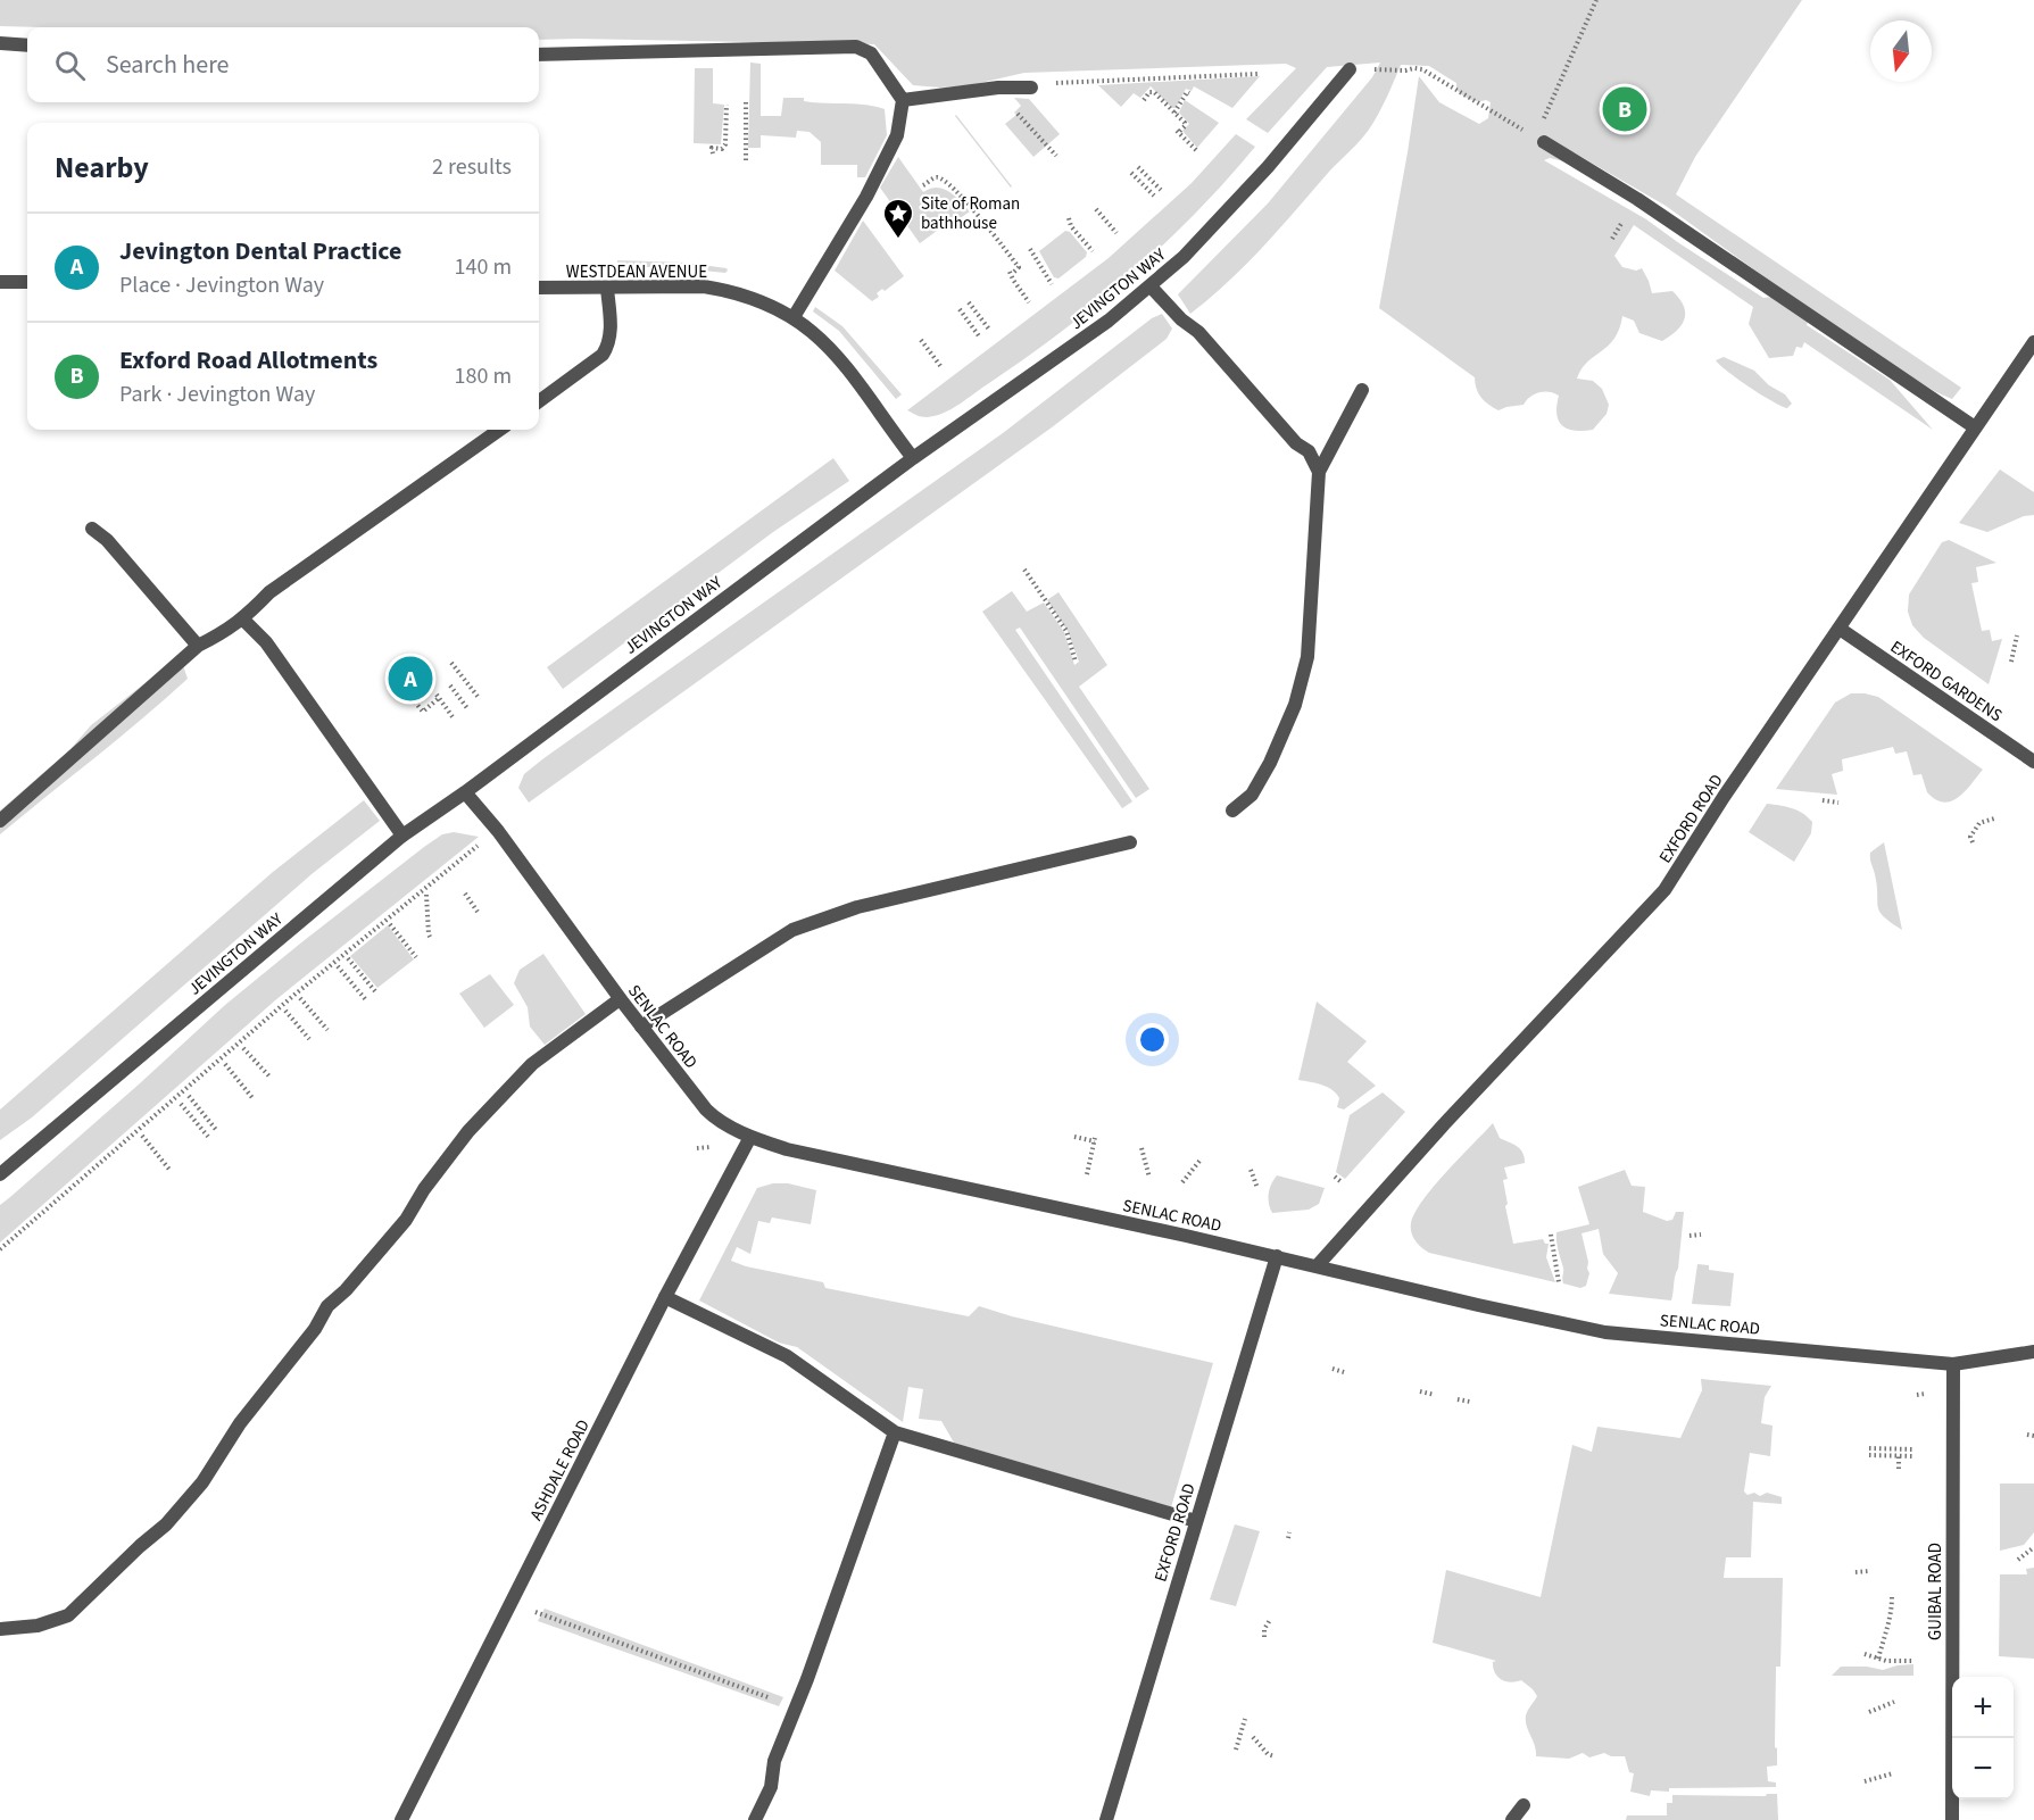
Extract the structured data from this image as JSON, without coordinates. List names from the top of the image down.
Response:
{
  "streets": {
    "street": [
      "WESTDEAN AVENUE",
      "JEVINGTON WAY",
      "EXFORD GARDENS",
      "EXFORD ROAD",
      "SENLAC ROAD",
      "ASHDALE ROAD",
      "GUIBAL ROAD"
    ]
  },
  "crossings": [
    ["WESTDEAN AVENUE", "JEVINGTON WAY"],
    ["JEVINGTON WAY", "SENLAC ROAD"],
    ["EXFORD GARDENS", "EXFORD ROAD"],
    ["EXFORD ROAD", "SENLAC ROAD"],
    ["SENLAC ROAD", "ASHDALE ROAD"],
    ["SENLAC ROAD", "GUIBAL ROAD"]
  ],
  "places": {
    "place": ["Site of Roman bathhouse"]
  },
  "north": "bottom",
  "page": {
    "search": "Search here",
    "pins": ["B", "A"],
    "heading": ["Nearby", "2 results"],
    "list": [
      {
        "mark": "A",
        "name": "Jevington Dental Practice",
        "note": "Place · Jevington Way",
        "value": "140 m"
      },
      {
        "mark": "B",
        "name": "Exford Road Allotments",
        "note": "Park · Jevington Way",
        "value": "180 m"
      }
    ],
    "map_buttons": ["+", "−"]
  }
}
